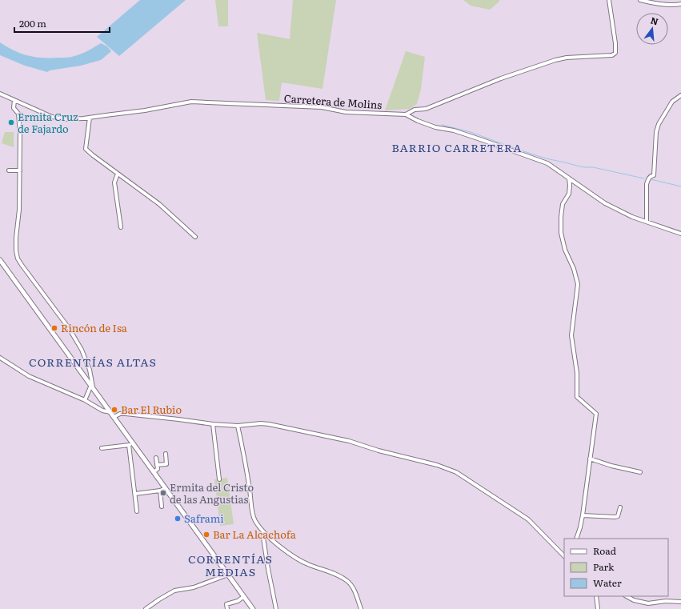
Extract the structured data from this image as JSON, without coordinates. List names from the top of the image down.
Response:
{
  "streets": {
    "street": ["Carretera de Molins"]
  },
  "districts": ["BARRIO CARRETERA", "CORRENTÍAS ALTAS", "CORRENTÍAS MEDIAS"],
  "places": [
    "Ermita Cruz de Fajardo",
    "Rincón de Isa",
    "Bar El Rubio",
    "Ermita del Cristo de las Angustias",
    "Saframi",
    "Bar La Alcachofa"
  ],
  "legend": ["Road", "Park", "Water"],
  "scale_bar": "200 m",
  "north": "top"
}
